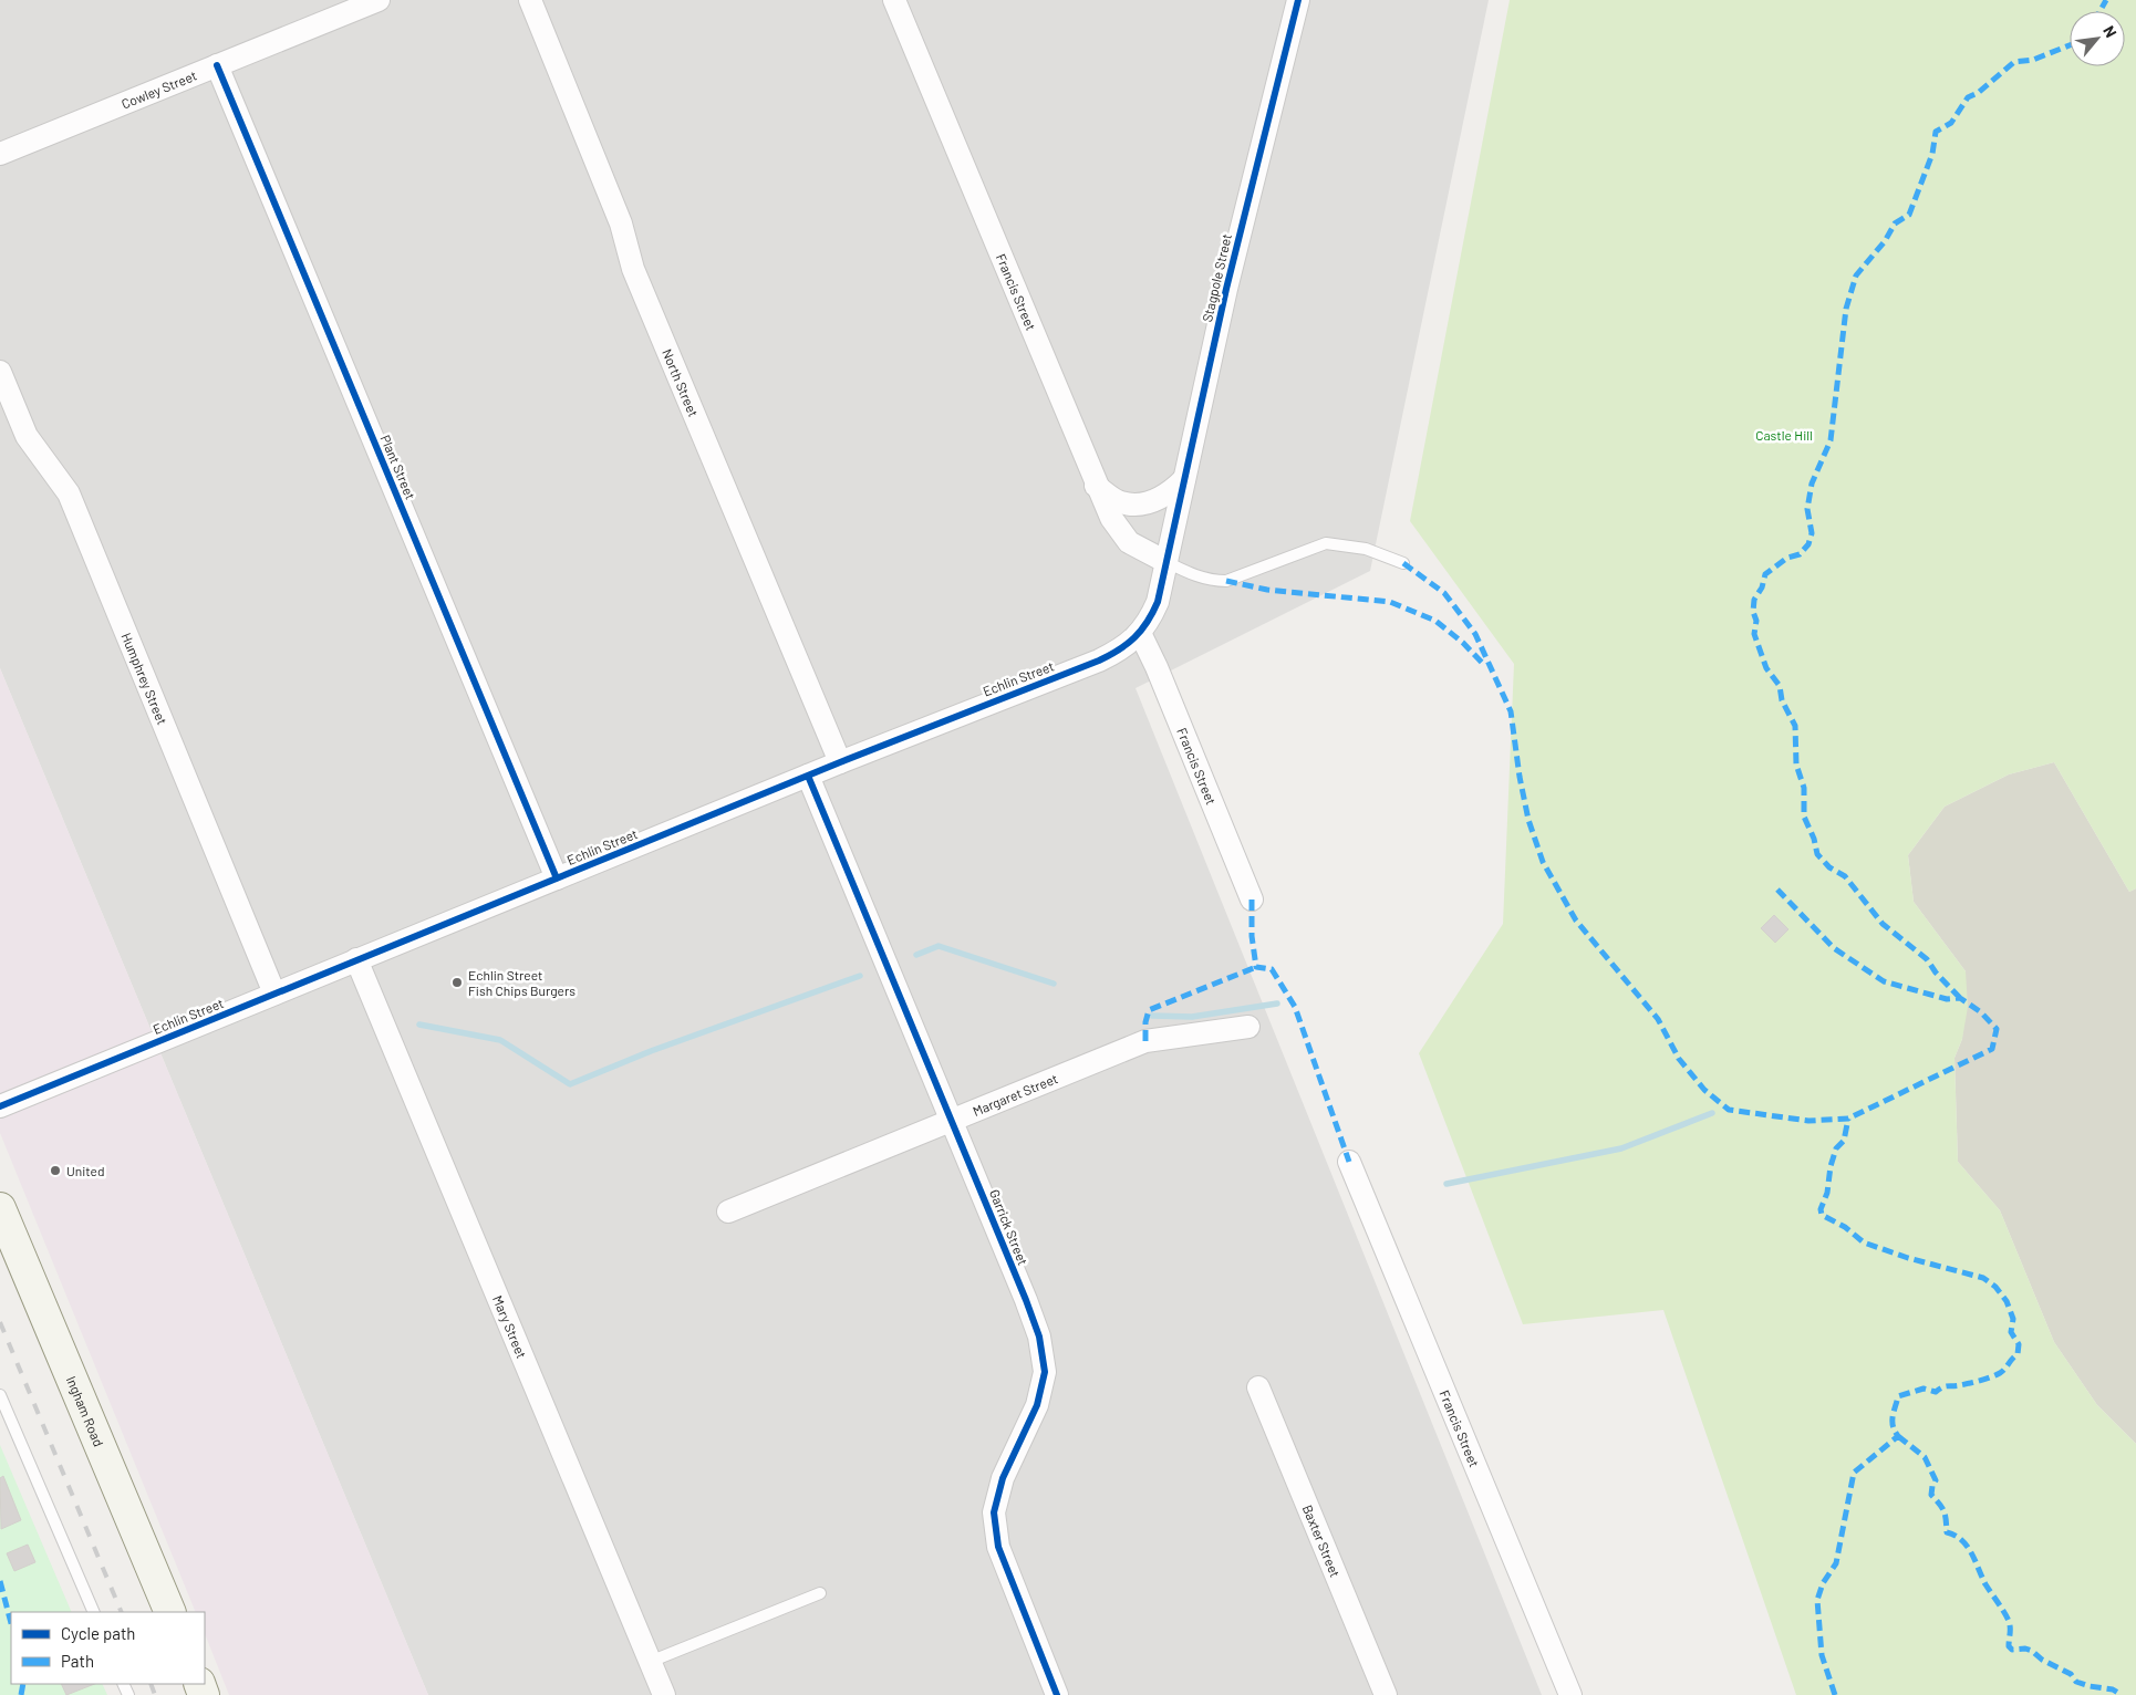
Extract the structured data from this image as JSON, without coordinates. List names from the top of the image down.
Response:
{
  "streets": {
    "main road": ["Ingham Road"],
    "street": [
      "Cowley Street",
      "Stagpole Street",
      "Francis Street",
      "North Street",
      "Plant Street",
      "Humphrey Street",
      "Echlin Street",
      "Margaret Street",
      "Garrick Street",
      "Mary Street",
      "Baxter Street"
    ]
  },
  "crossings": [
    ["Cowley Street", "Plant Street"],
    ["Stagpole Street", "Francis Street"],
    ["Stagpole Street", "Echlin Street"],
    ["Francis Street", "Echlin Street"],
    ["North Street", "Echlin Street"],
    ["Plant Street", "Echlin Street"],
    ["Humphrey Street", "Echlin Street"],
    ["Echlin Street", "Garrick Street"],
    ["Echlin Street", "Mary Street"],
    ["Margaret Street", "Garrick Street"]
  ],
  "parks": ["Castle Hill"],
  "places": ["Echlin Street Fish Chips Burgers", "United"],
  "legend": ["Cycle path", "Path"],
  "north": "top right"
}
